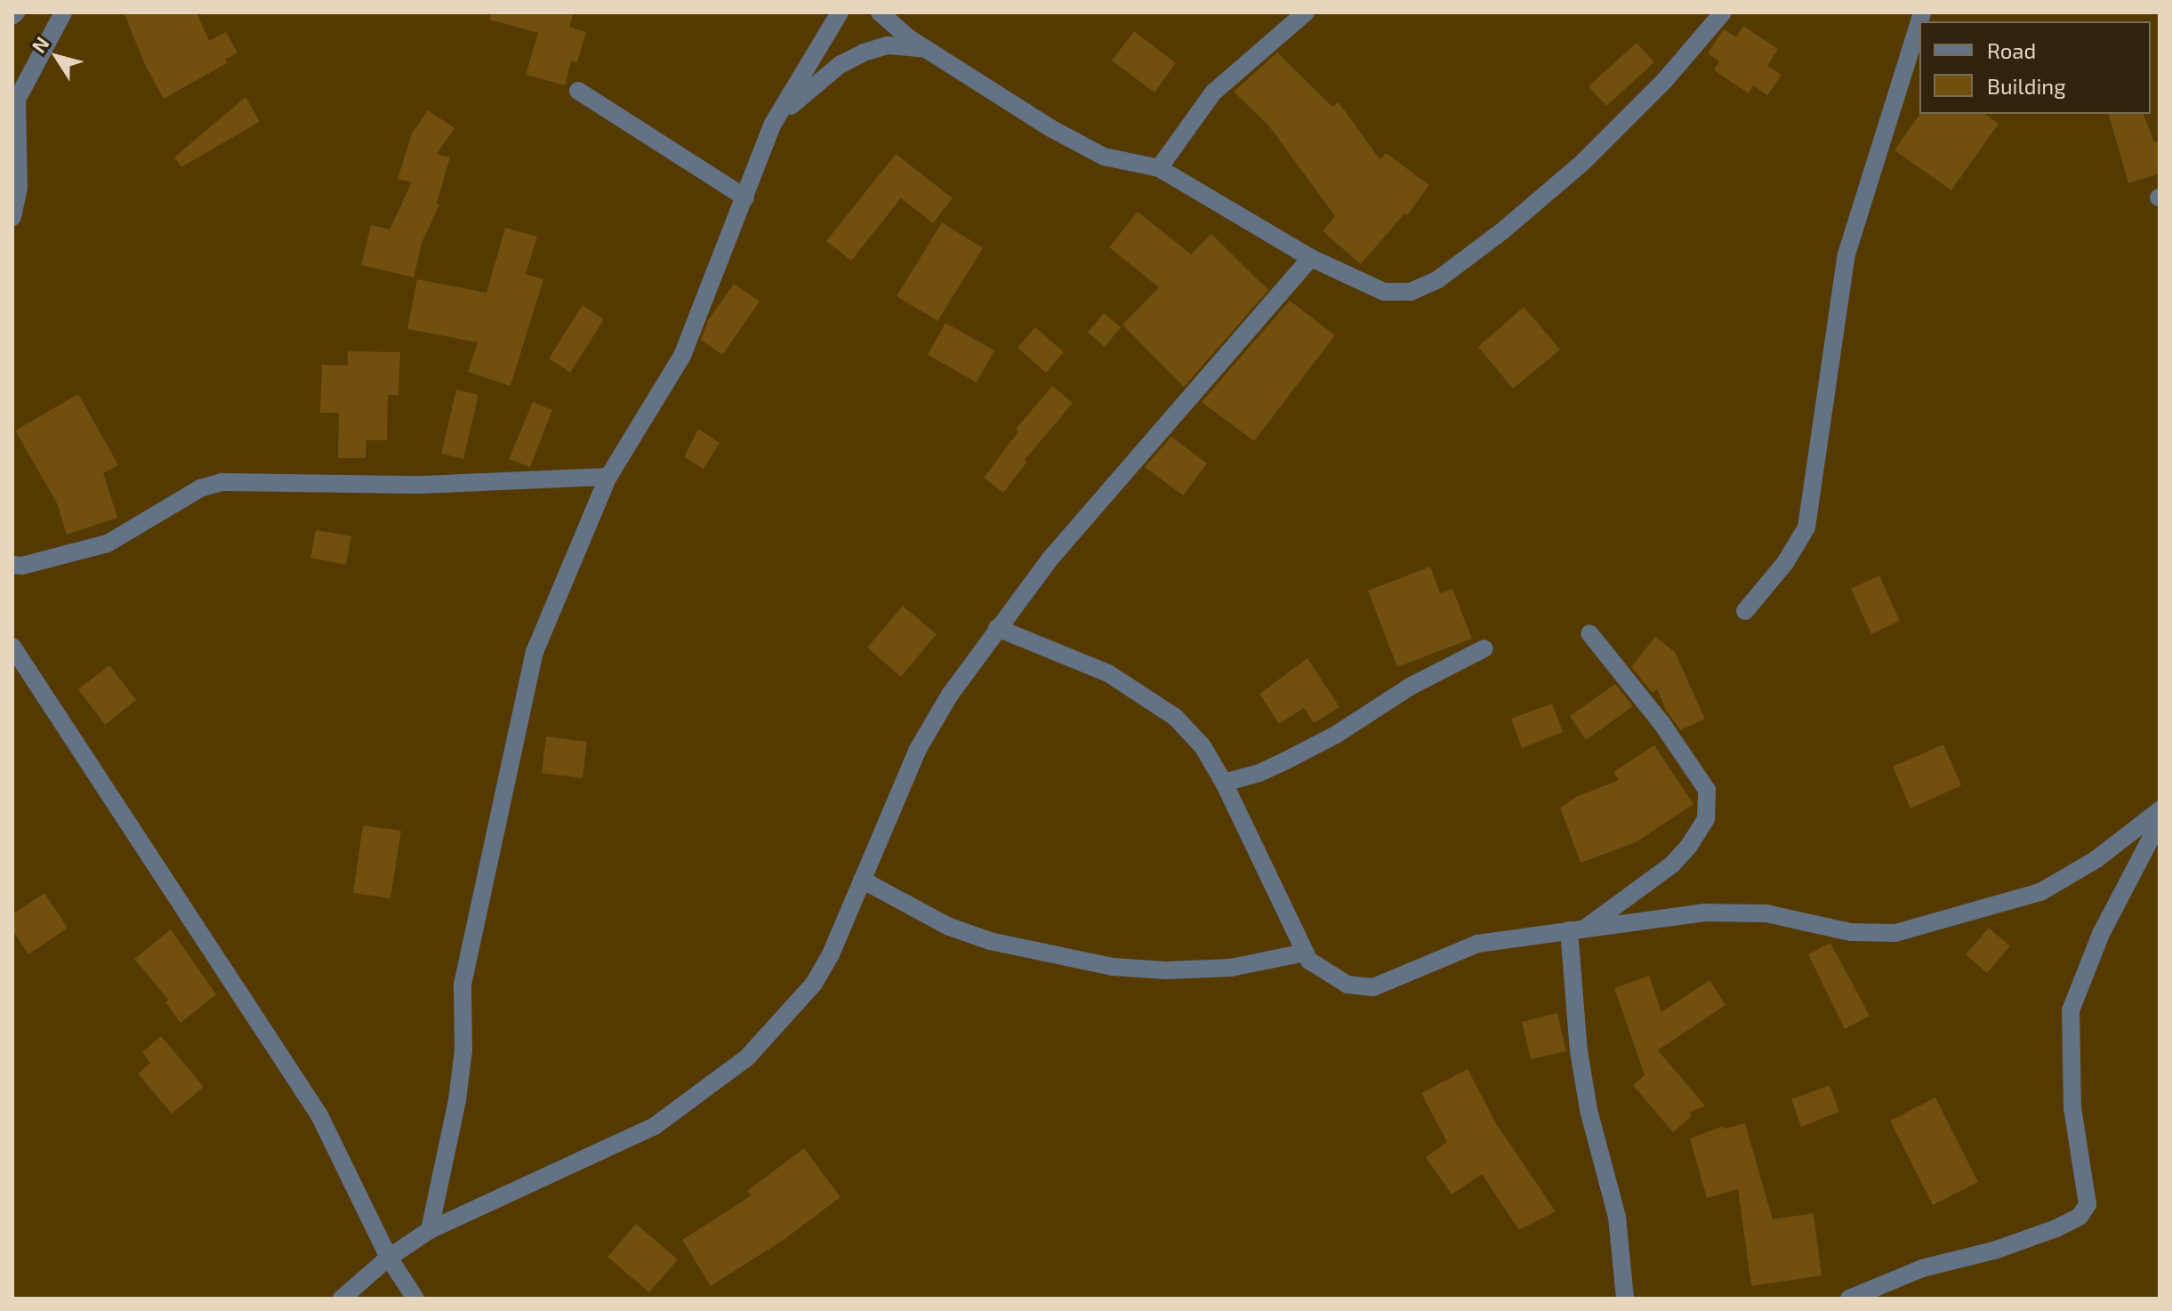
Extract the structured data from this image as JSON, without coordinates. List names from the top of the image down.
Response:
{
  "legend": ["Road", "Building"],
  "north": "top left"
}
